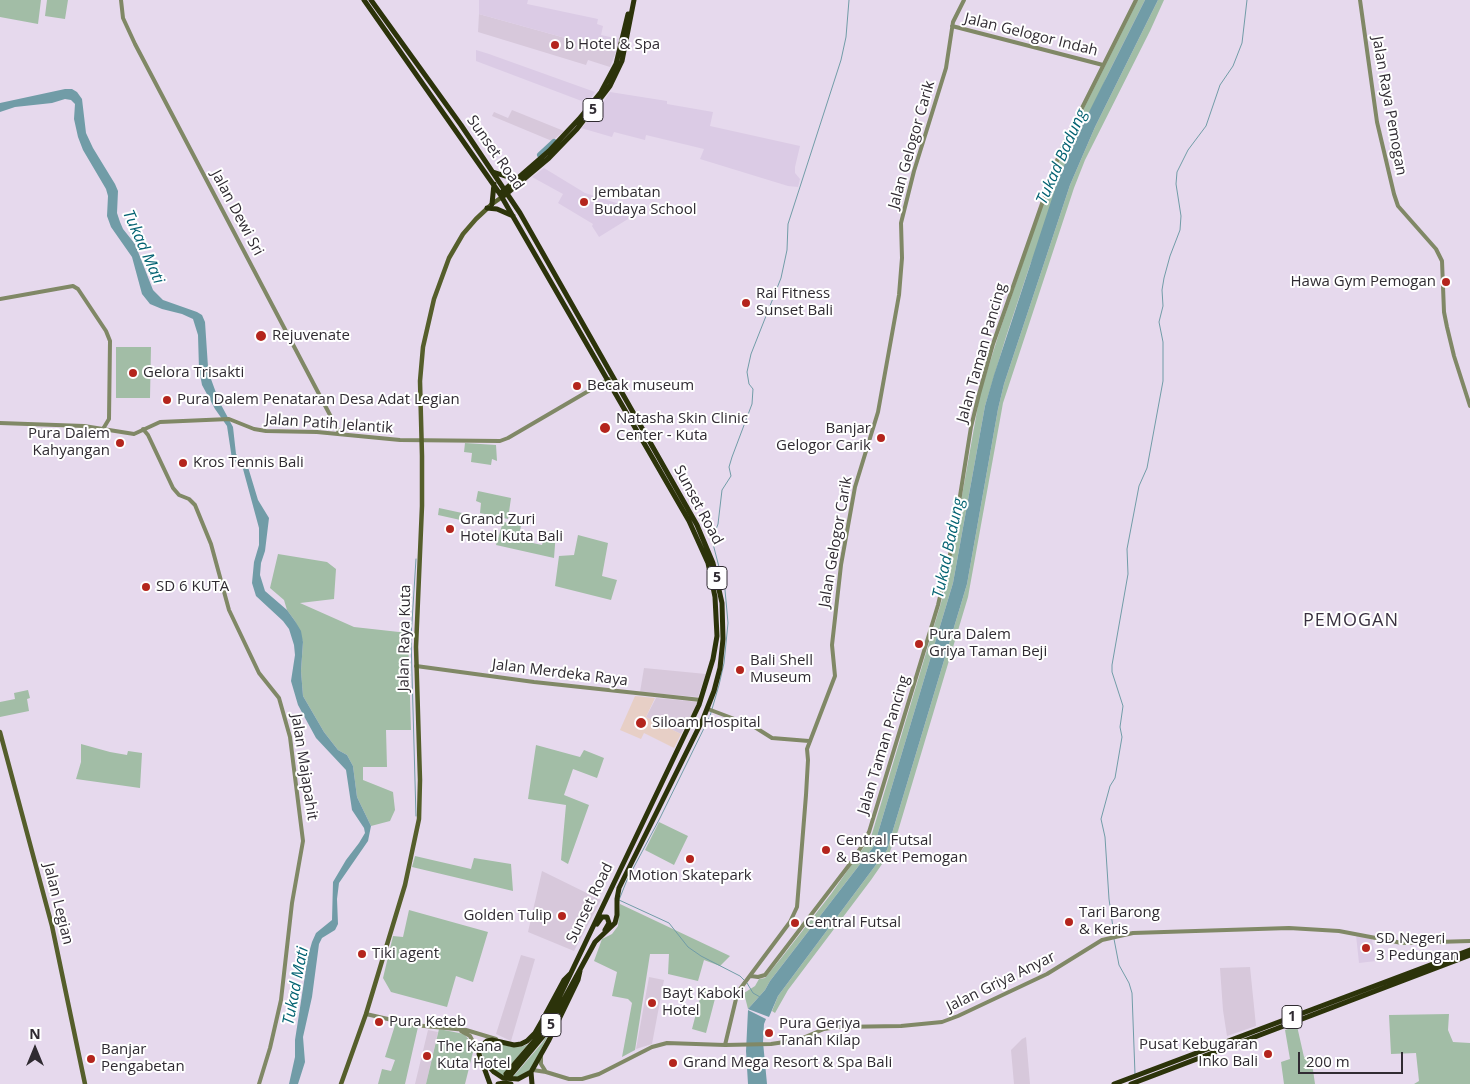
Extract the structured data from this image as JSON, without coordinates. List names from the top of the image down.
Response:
{
  "streets": {
    "highway": ["5", "Sunset Road", "1"],
    "main road": ["Jalan Raya Kuta", "Jalan Legian"],
    "street": [
      "Jalan Gelogor Indah",
      "Jalan Raya Pemogan",
      "Jalan Gelogor Carik",
      "Jalan Dewi Sri",
      "Jalan Taman Pancing",
      "Jalan Patih Jelantik",
      "Jalan Merdeka Raya",
      "Jalan Majapahit",
      "Jalan Griya Anyar"
    ]
  },
  "crossings": [
    ["Jalan Gelogor Indah", "Jalan Gelogor Carik"],
    ["Jalan Gelogor Indah", "Jalan Taman Pancing"],
    ["5", "Sunset Road"],
    ["5", "Jalan Raya Kuta"],
    ["Jalan Gelogor Carik", "Jalan Taman Pancing"],
    ["Jalan Gelogor Carik", "Jalan Griya Anyar"],
    ["Sunset Road", "Jalan Patih Jelantik"],
    ["Sunset Road", "Jalan Raya Kuta"],
    ["Sunset Road", "Jalan Merdeka Raya"],
    ["Jalan Dewi Sri", "Jalan Patih Jelantik"],
    ["Jalan Patih Jelantik", "Jalan Raya Kuta"],
    ["Jalan Patih Jelantik", "Jalan Majapahit"],
    ["Jalan Raya Kuta", "Jalan Merdeka Raya"]
  ],
  "districts": ["PEMOGAN"],
  "water": ["Tukad Badung", "Tukad Mati"],
  "places": [
    "b Hotel & Spa",
    "Jembatan Budaya School",
    "Hawa Gym Pemogan",
    "Rai Fitness Sunset Bali",
    "Rejuvenate",
    "Gelora Trisakti",
    "Becak museum",
    "Pura Dalem Penataran Desa Adat Legian",
    "Natasha Skin Clinic Center - Kuta",
    "Banjar Gelogor Carik",
    "Pura Dalem Kahyangan",
    "Kros Tennis Bali",
    "Grand Zuri Hotel Kuta Bali",
    "SD 6 KUTA",
    "Pura Dalem Griya Taman Beji",
    "Bali Shell Museum",
    "Siloam Hospital",
    "Central Futsal & Basket Pemogan",
    "Motion Skatepark",
    "Golden Tulip",
    "Tari Barong & Keris",
    "Central Futsal",
    "SD Negeri 3 Pedungan",
    "Tiki agent",
    "Bayt Kaboki Hotel",
    "Pura Keteb",
    "Pura Geriya Tanah Kilap",
    "Pusat Kebugaran Inko Bali",
    "The Kana Kuta Hotel",
    "Banjar Pengabetan",
    "Grand Mega Resort & Spa Bali"
  ],
  "scale_bar": "200 m",
  "north": "top"
}
